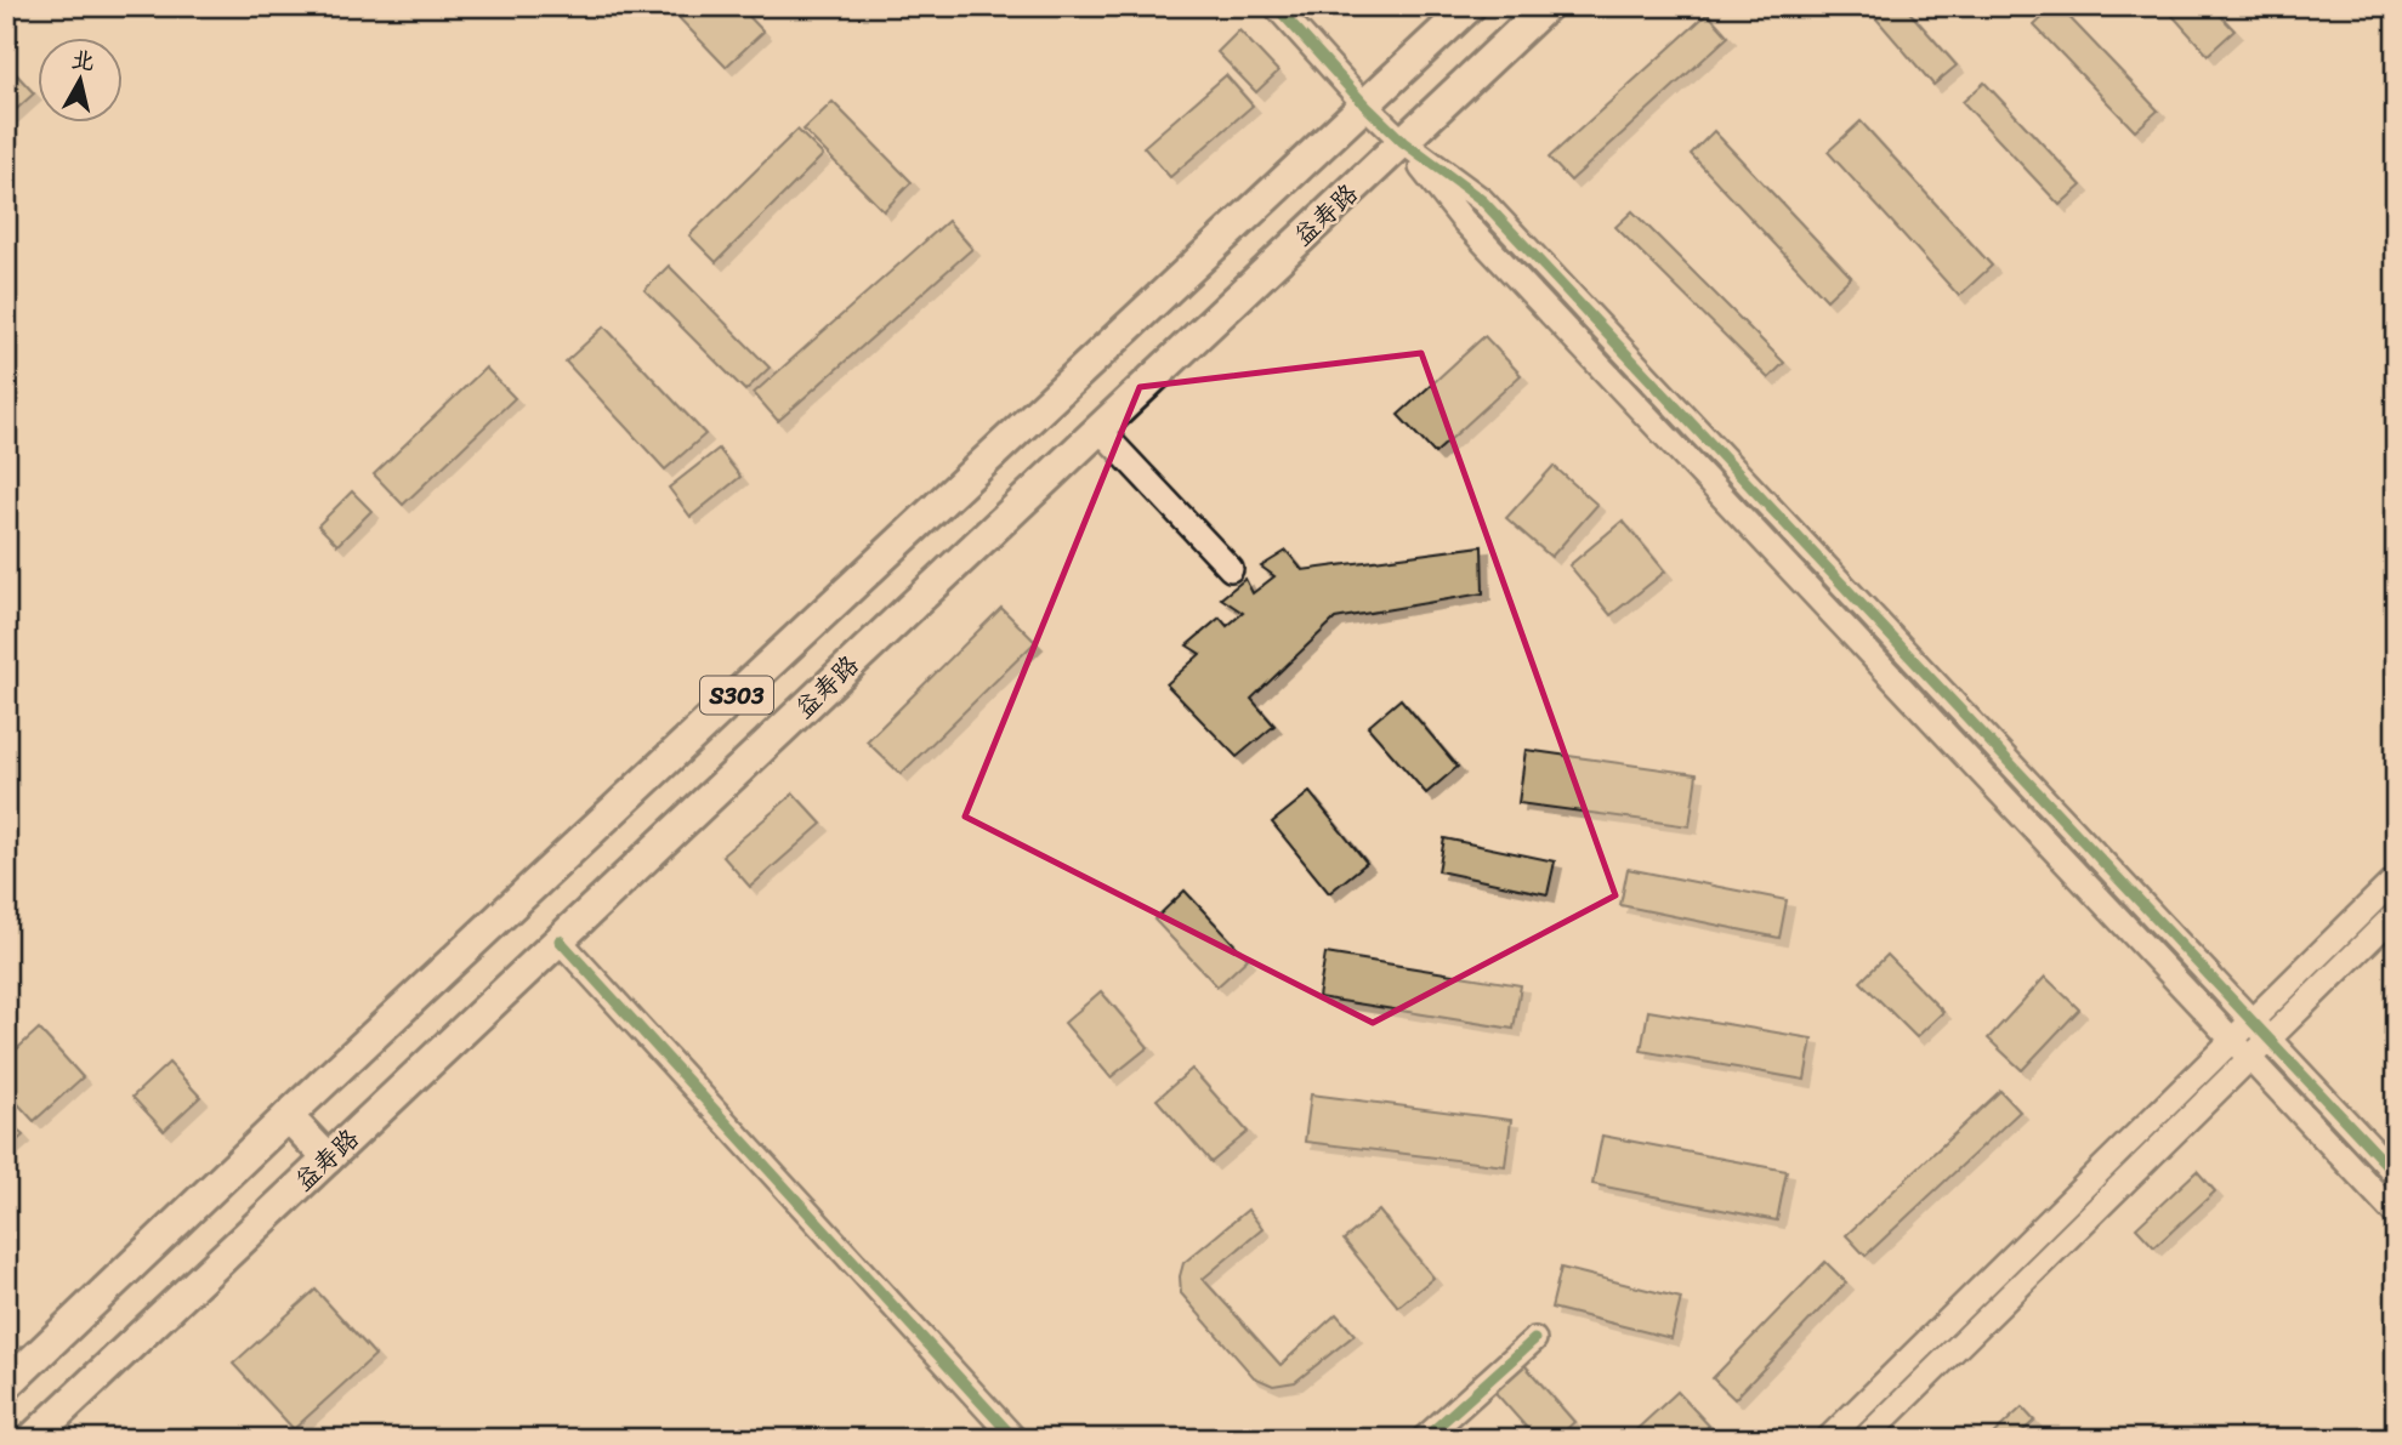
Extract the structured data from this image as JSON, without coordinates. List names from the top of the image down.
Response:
{
  "streets": {
    "main road": ["益寿路", "S303"]
  },
  "north": "top"
}
